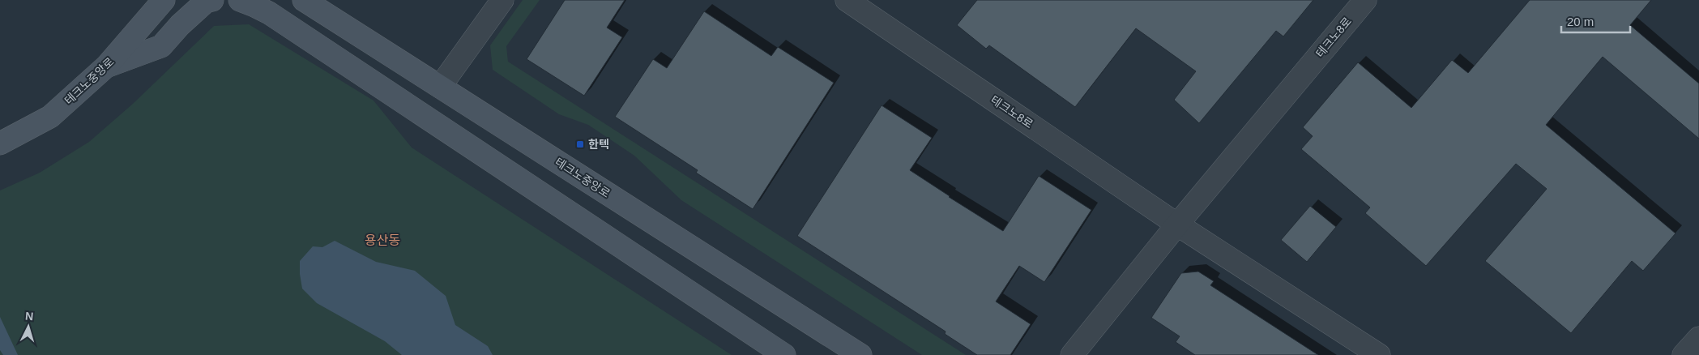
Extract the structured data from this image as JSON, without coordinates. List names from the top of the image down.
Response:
{
  "streets": {
    "main road": ["테크노중앙로"],
    "street": ["테크노8로"]
  },
  "districts": ["용산동"],
  "places": {
    "transit": ["한텍"]
  },
  "scale_bar": "20 m",
  "north": "top"
}
